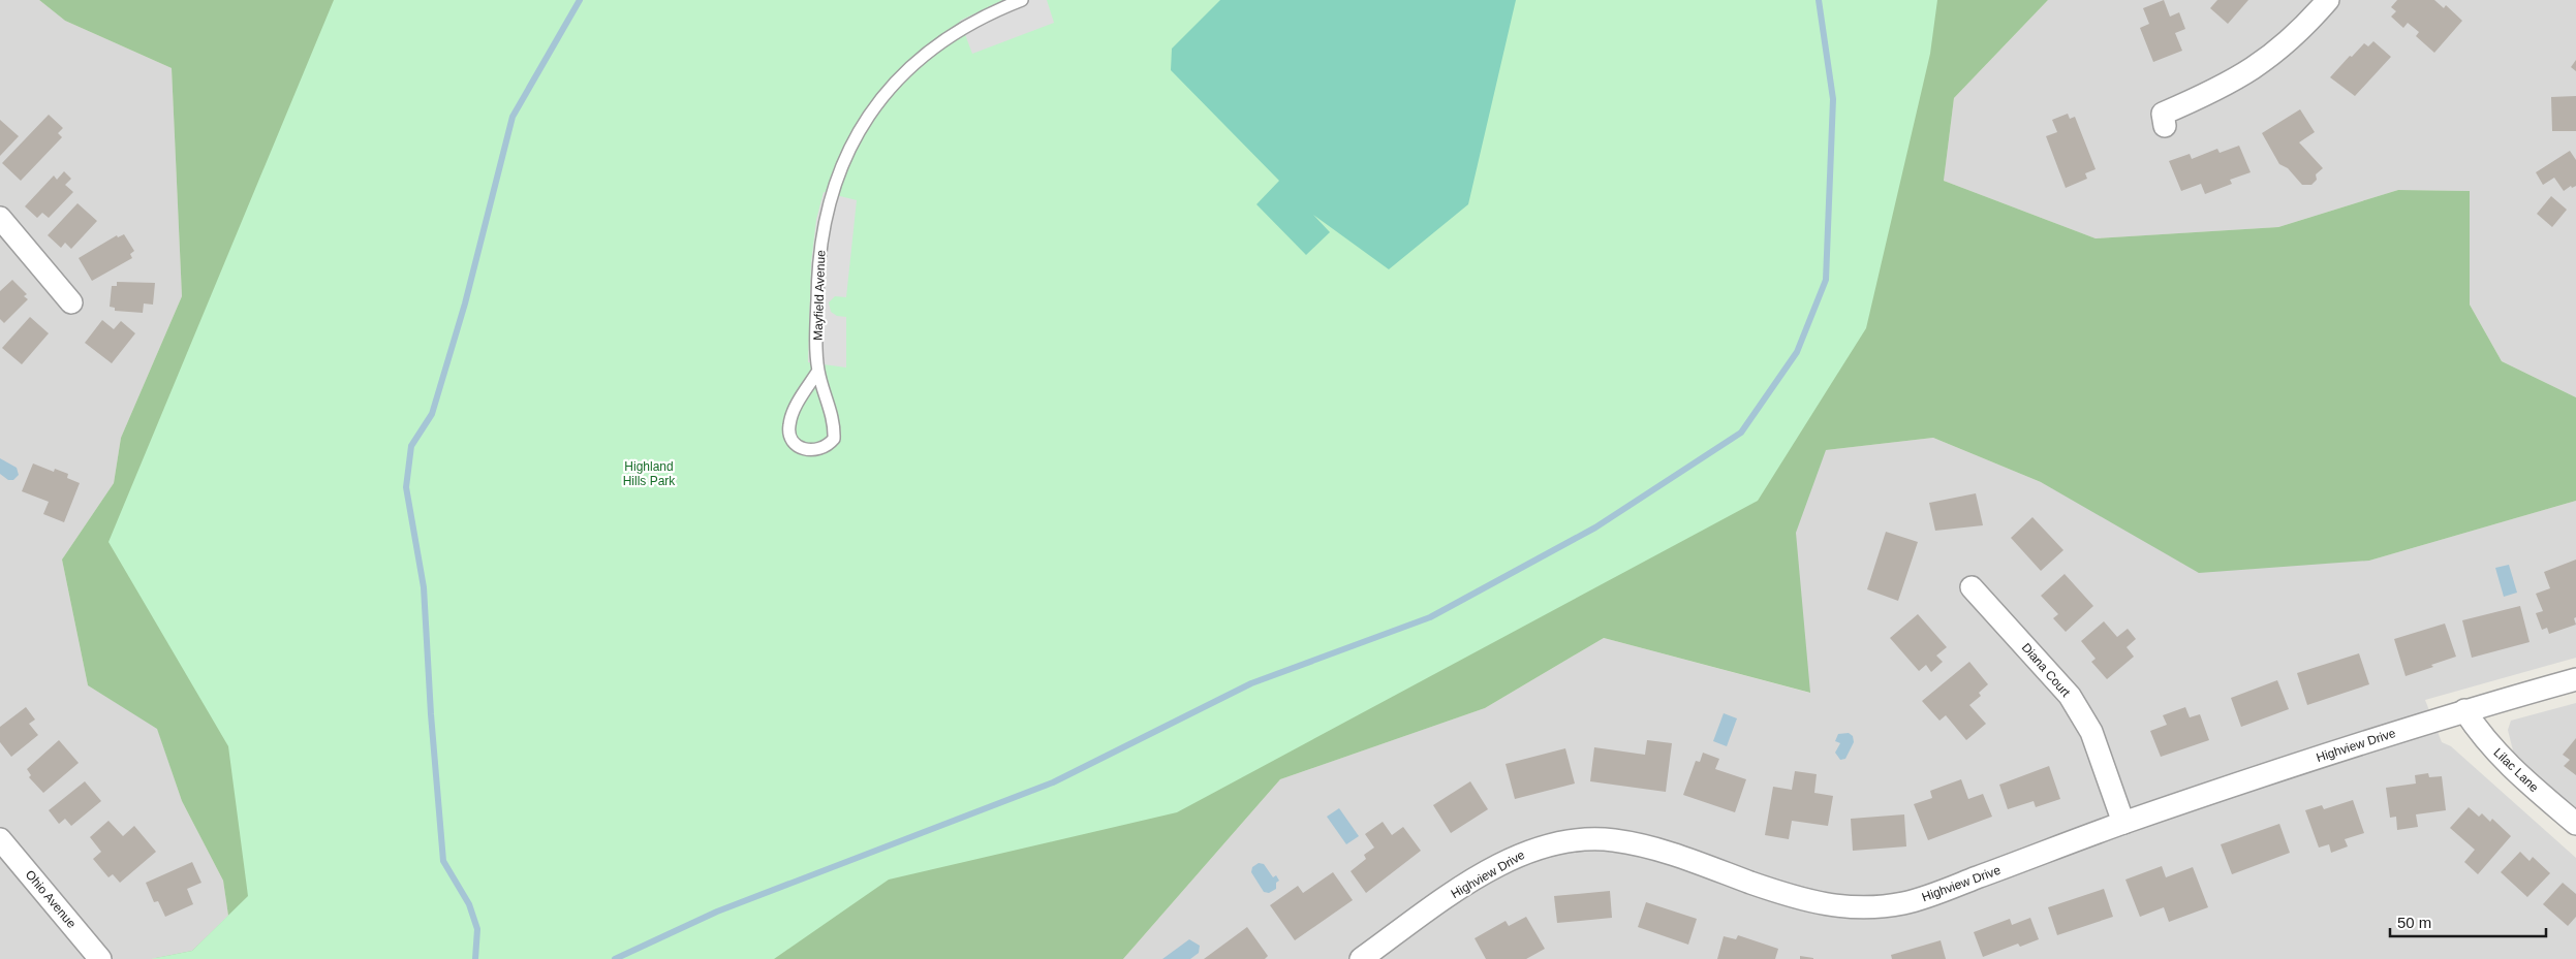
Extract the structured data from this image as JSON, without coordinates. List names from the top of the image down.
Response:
{
  "streets": {
    "street": [
      "Diana Court",
      "Highview Drive",
      "Lilac Lane",
      "Ohio Avenue"
    ],
    "lane": ["Mayfield Avenue"]
  },
  "crossings": [
    ["Diana Court", "Highview Drive"],
    ["Highview Drive", "Lilac Lane"]
  ],
  "parks": ["Highland Hills Park"],
  "scale_bar": "50 m"
}
